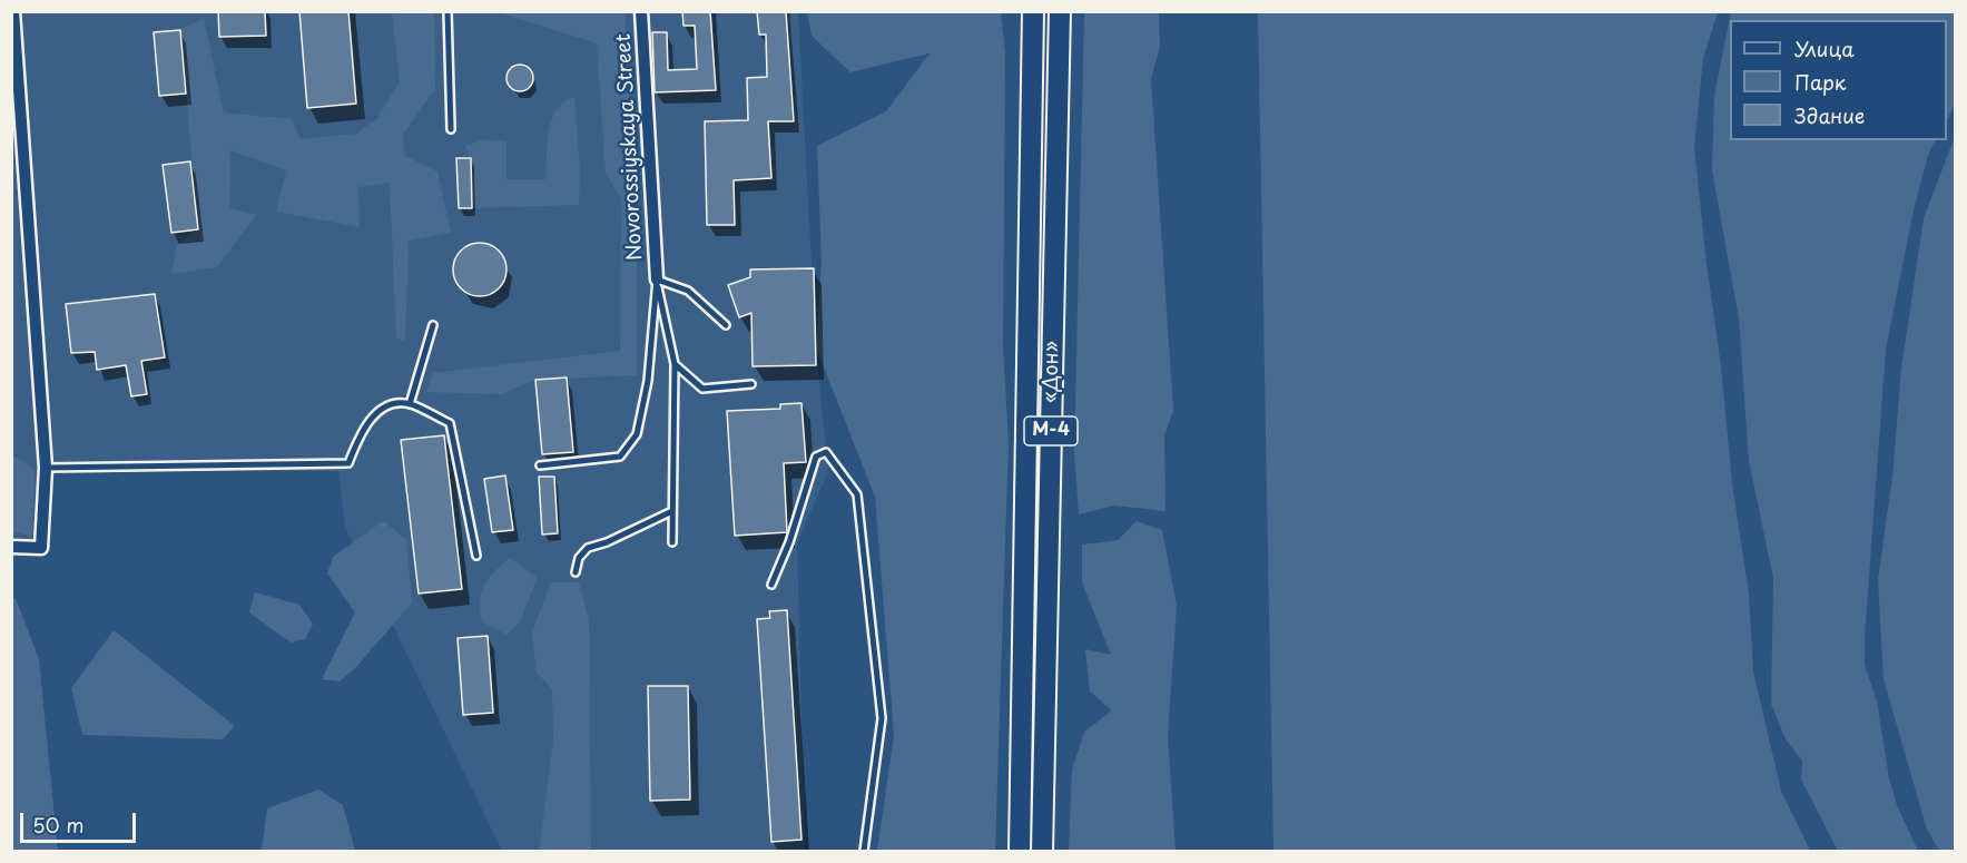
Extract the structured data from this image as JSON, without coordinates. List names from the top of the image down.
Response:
{
  "streets": {
    "highway": ["«Дон»", "М-4"],
    "street": ["Novorossiyskaya Street"]
  },
  "legend": ["Улица", "Парк", "Здание"],
  "scale_bar": "50 m"
}
